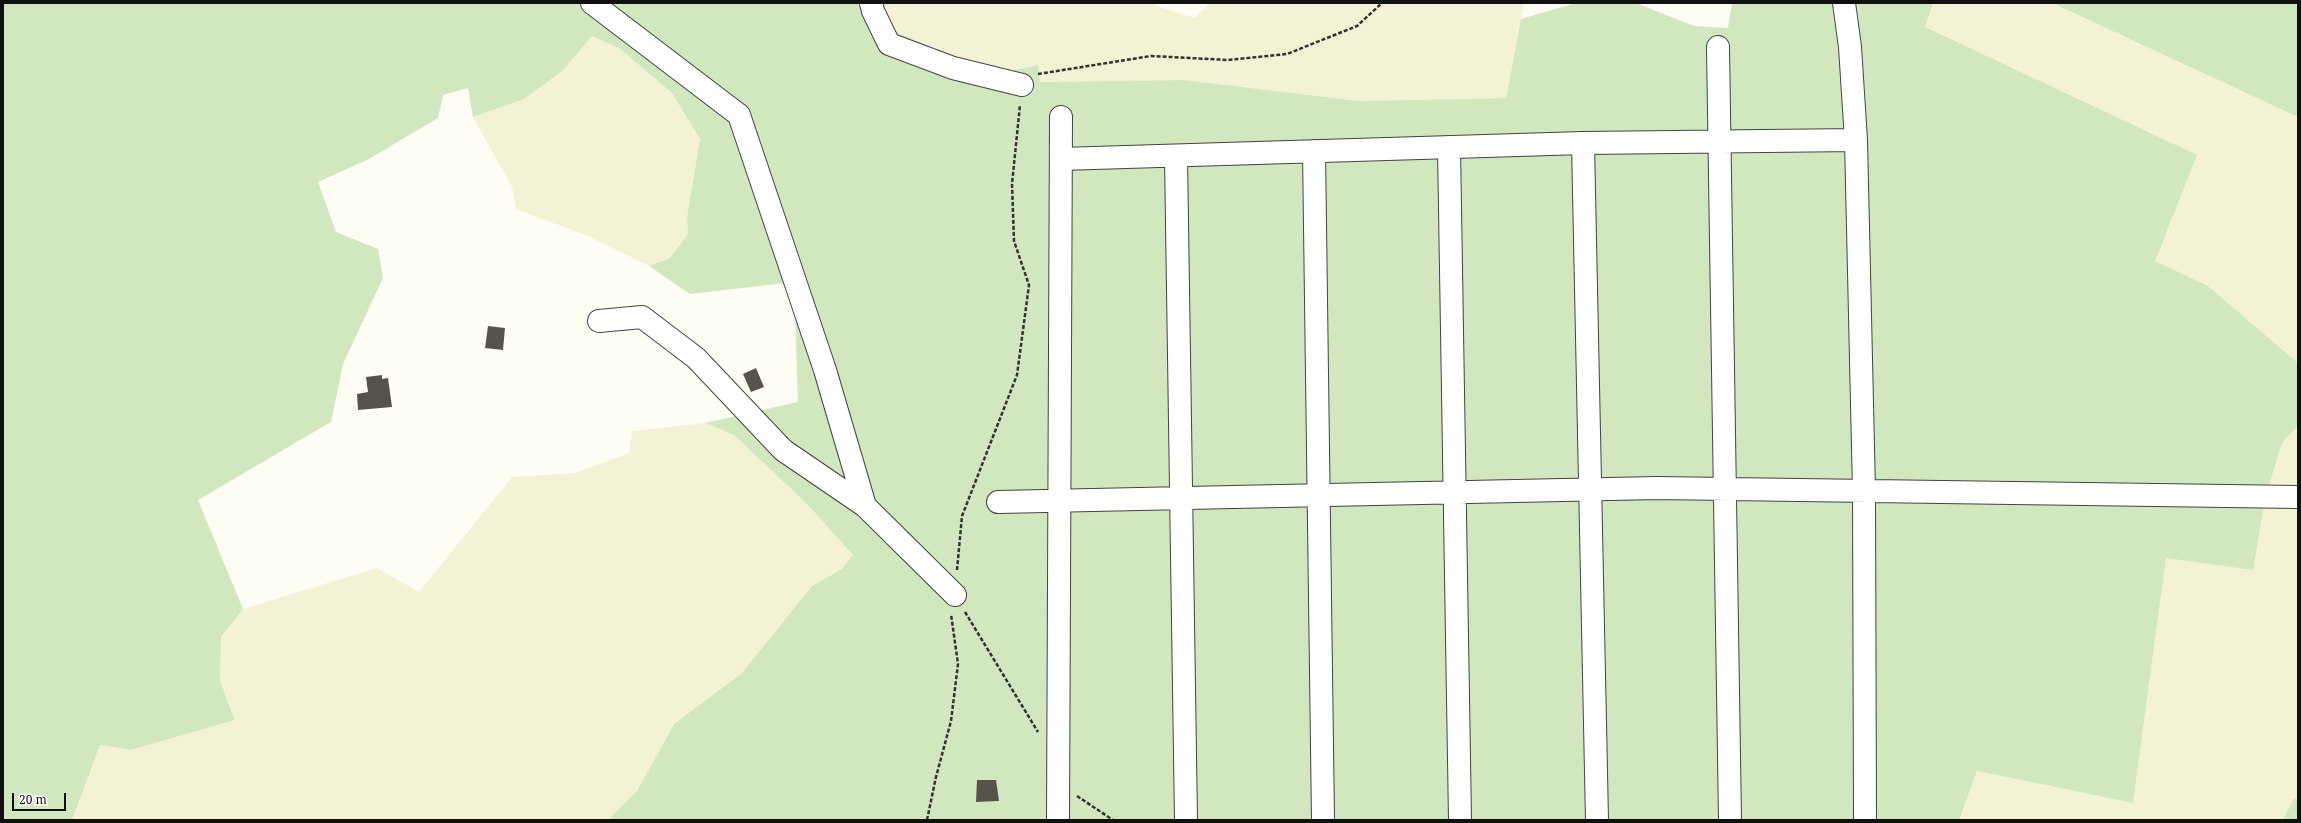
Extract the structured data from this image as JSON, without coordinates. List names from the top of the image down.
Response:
{
  "scale_bar": "20 m"
}
